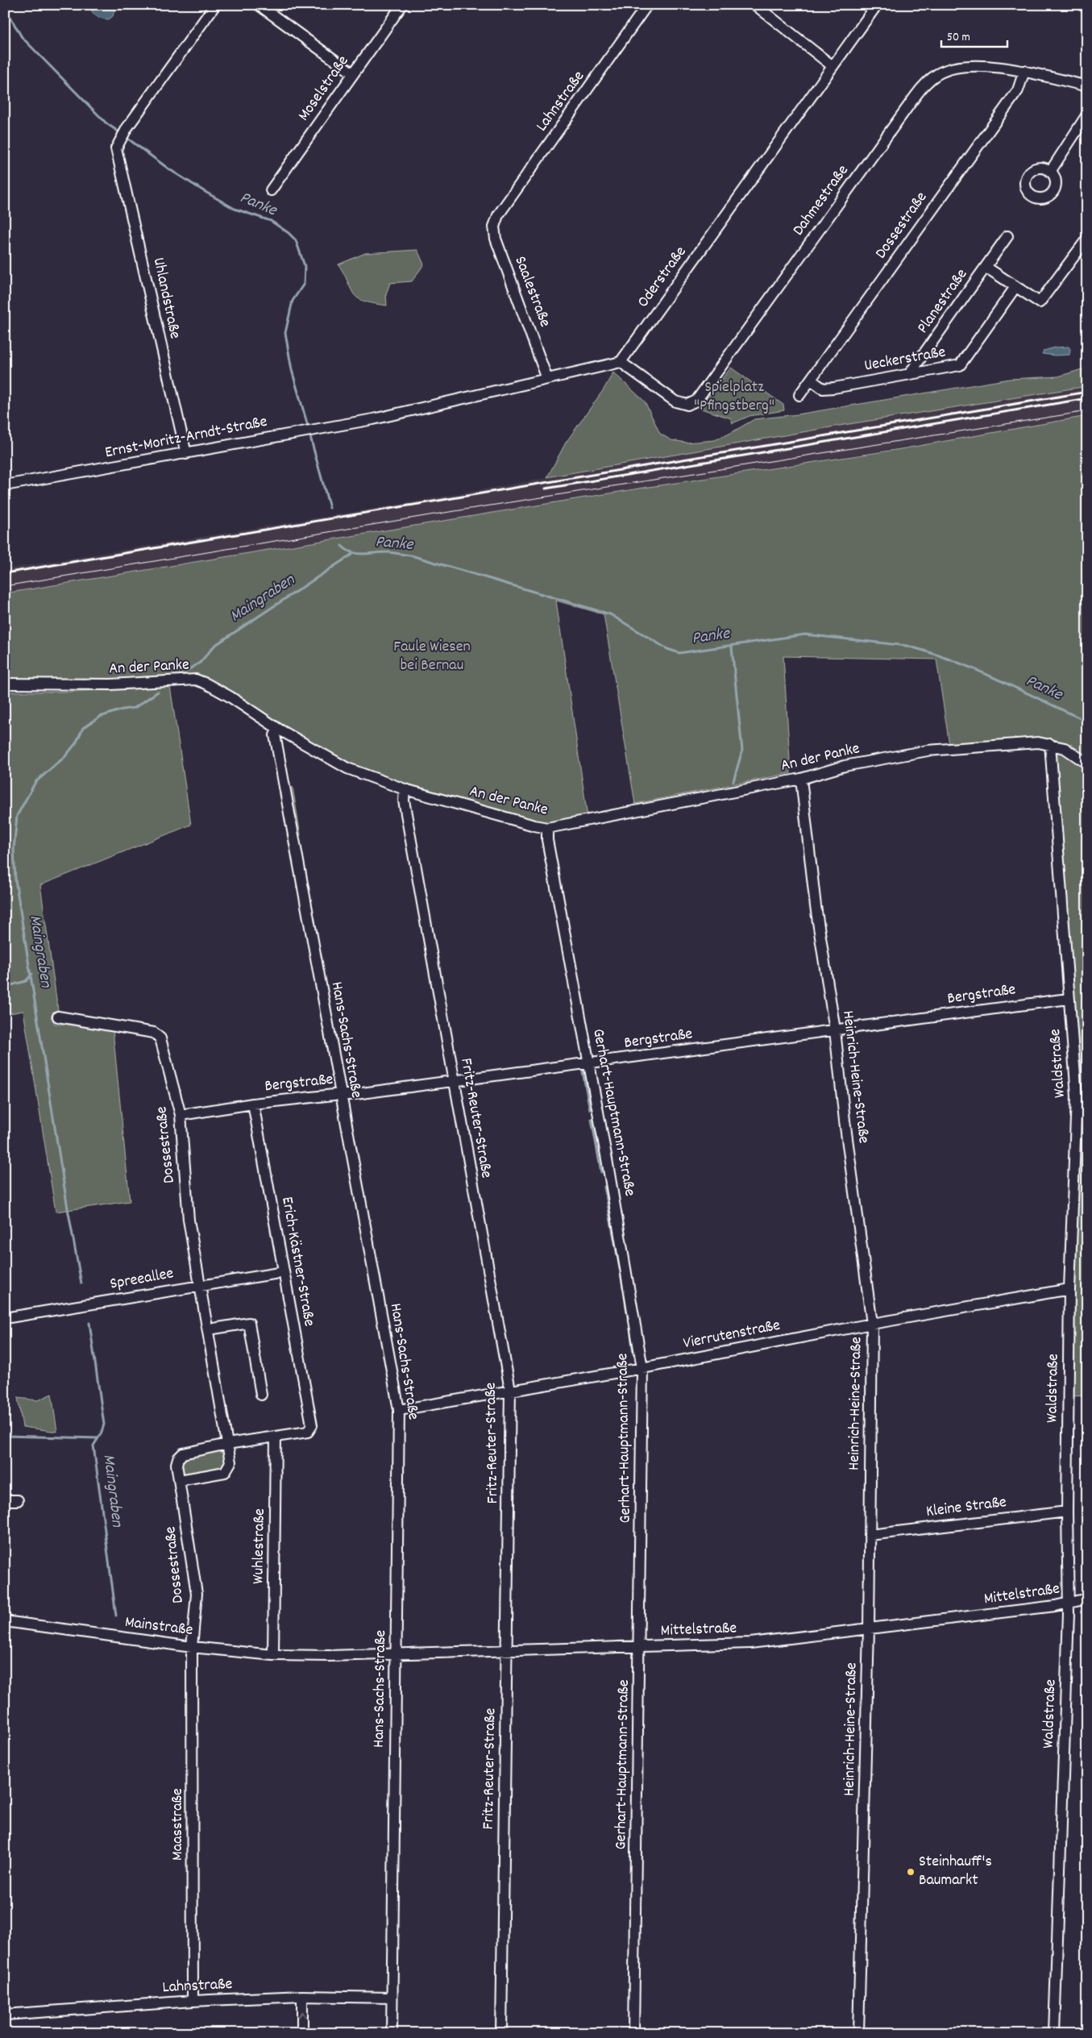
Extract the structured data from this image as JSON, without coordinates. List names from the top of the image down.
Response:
{
  "streets": {
    "street": [
      "Moselstraße",
      "Lahnstraße",
      "Dahmestraße",
      "Dossestraße",
      "Oderstraße",
      "Saalestraße",
      "Uhlandstraße",
      "Planestraße",
      "Ueckerstraße",
      "Ernst-Moritz-Arndt-Straße",
      "An der Panke",
      "Bergstraße",
      "Hans-Sachs-Straße",
      "Waldstraße",
      "Heinrich-Heine-Straße",
      "Gerhart-Hauptmann-Straße",
      "Fritz-Reuter-Straße",
      "Erich-Kästner-Straße",
      "Spreeallee",
      "Vierrutenstraße",
      "Kleine Straße",
      "Wuhlestraße",
      "Mittelstraße",
      "Mainstraße",
      "Maasstraße"
    ]
  },
  "crossings": [
    ["Lahnstraße", "Saalestraße"],
    ["Lahnstraße", "Hans-Sachs-Straße"],
    ["Lahnstraße", "Maasstraße"],
    ["Dahmestraße", "Dossestraße"],
    ["Dahmestraße", "Oderstraße"],
    ["Dossestraße", "Ueckerstraße"],
    ["Dossestraße", "Bergstraße"],
    ["Dossestraße", "Spreeallee"],
    ["Dossestraße", "Mainstraße"],
    ["Dossestraße", "Maasstraße"],
    ["Saalestraße", "Ernst-Moritz-Arndt-Straße"],
    ["Uhlandstraße", "Ernst-Moritz-Arndt-Straße"],
    ["Planestraße", "Ueckerstraße"],
    ["An der Panke", "Hans-Sachs-Straße"],
    ["An der Panke", "Waldstraße"],
    ["An der Panke", "Heinrich-Heine-Straße"],
    ["An der Panke", "Gerhart-Hauptmann-Straße"],
    ["An der Panke", "Fritz-Reuter-Straße"],
    ["Bergstraße", "Hans-Sachs-Straße"],
    ["Bergstraße", "Waldstraße"],
    ["Bergstraße", "Heinrich-Heine-Straße"],
    ["Bergstraße", "Gerhart-Hauptmann-Straße"],
    ["Bergstraße", "Fritz-Reuter-Straße"],
    ["Bergstraße", "Erich-Kästner-Straße"],
    ["Hans-Sachs-Straße", "Vierrutenstraße"],
    ["Hans-Sachs-Straße", "Mittelstraße"],
    ["Waldstraße", "Vierrutenstraße"],
    ["Waldstraße", "Kleine Straße"],
    ["Waldstraße", "Mittelstraße"],
    ["Heinrich-Heine-Straße", "Vierrutenstraße"],
    ["Heinrich-Heine-Straße", "Kleine Straße"],
    ["Heinrich-Heine-Straße", "Mittelstraße"],
    ["Gerhart-Hauptmann-Straße", "Vierrutenstraße"],
    ["Gerhart-Hauptmann-Straße", "Mittelstraße"],
    ["Fritz-Reuter-Straße", "Vierrutenstraße"],
    ["Fritz-Reuter-Straße", "Mittelstraße"],
    ["Erich-Kästner-Straße", "Spreeallee"],
    ["Erich-Kästner-Straße", "Wuhlestraße"],
    ["Wuhlestraße", "Mainstraße"],
    ["Mittelstraße", "Mainstraße"],
    ["Mainstraße", "Maasstraße"]
  ],
  "water": ["Panke", "Maingraben"],
  "parks": ["Spielplatz \"Pfingstberg\"", "Faule Wiesen bei Bernau"],
  "places": ["Steinhauff's Baumarkt"],
  "scale_bar": "50 m"
}
